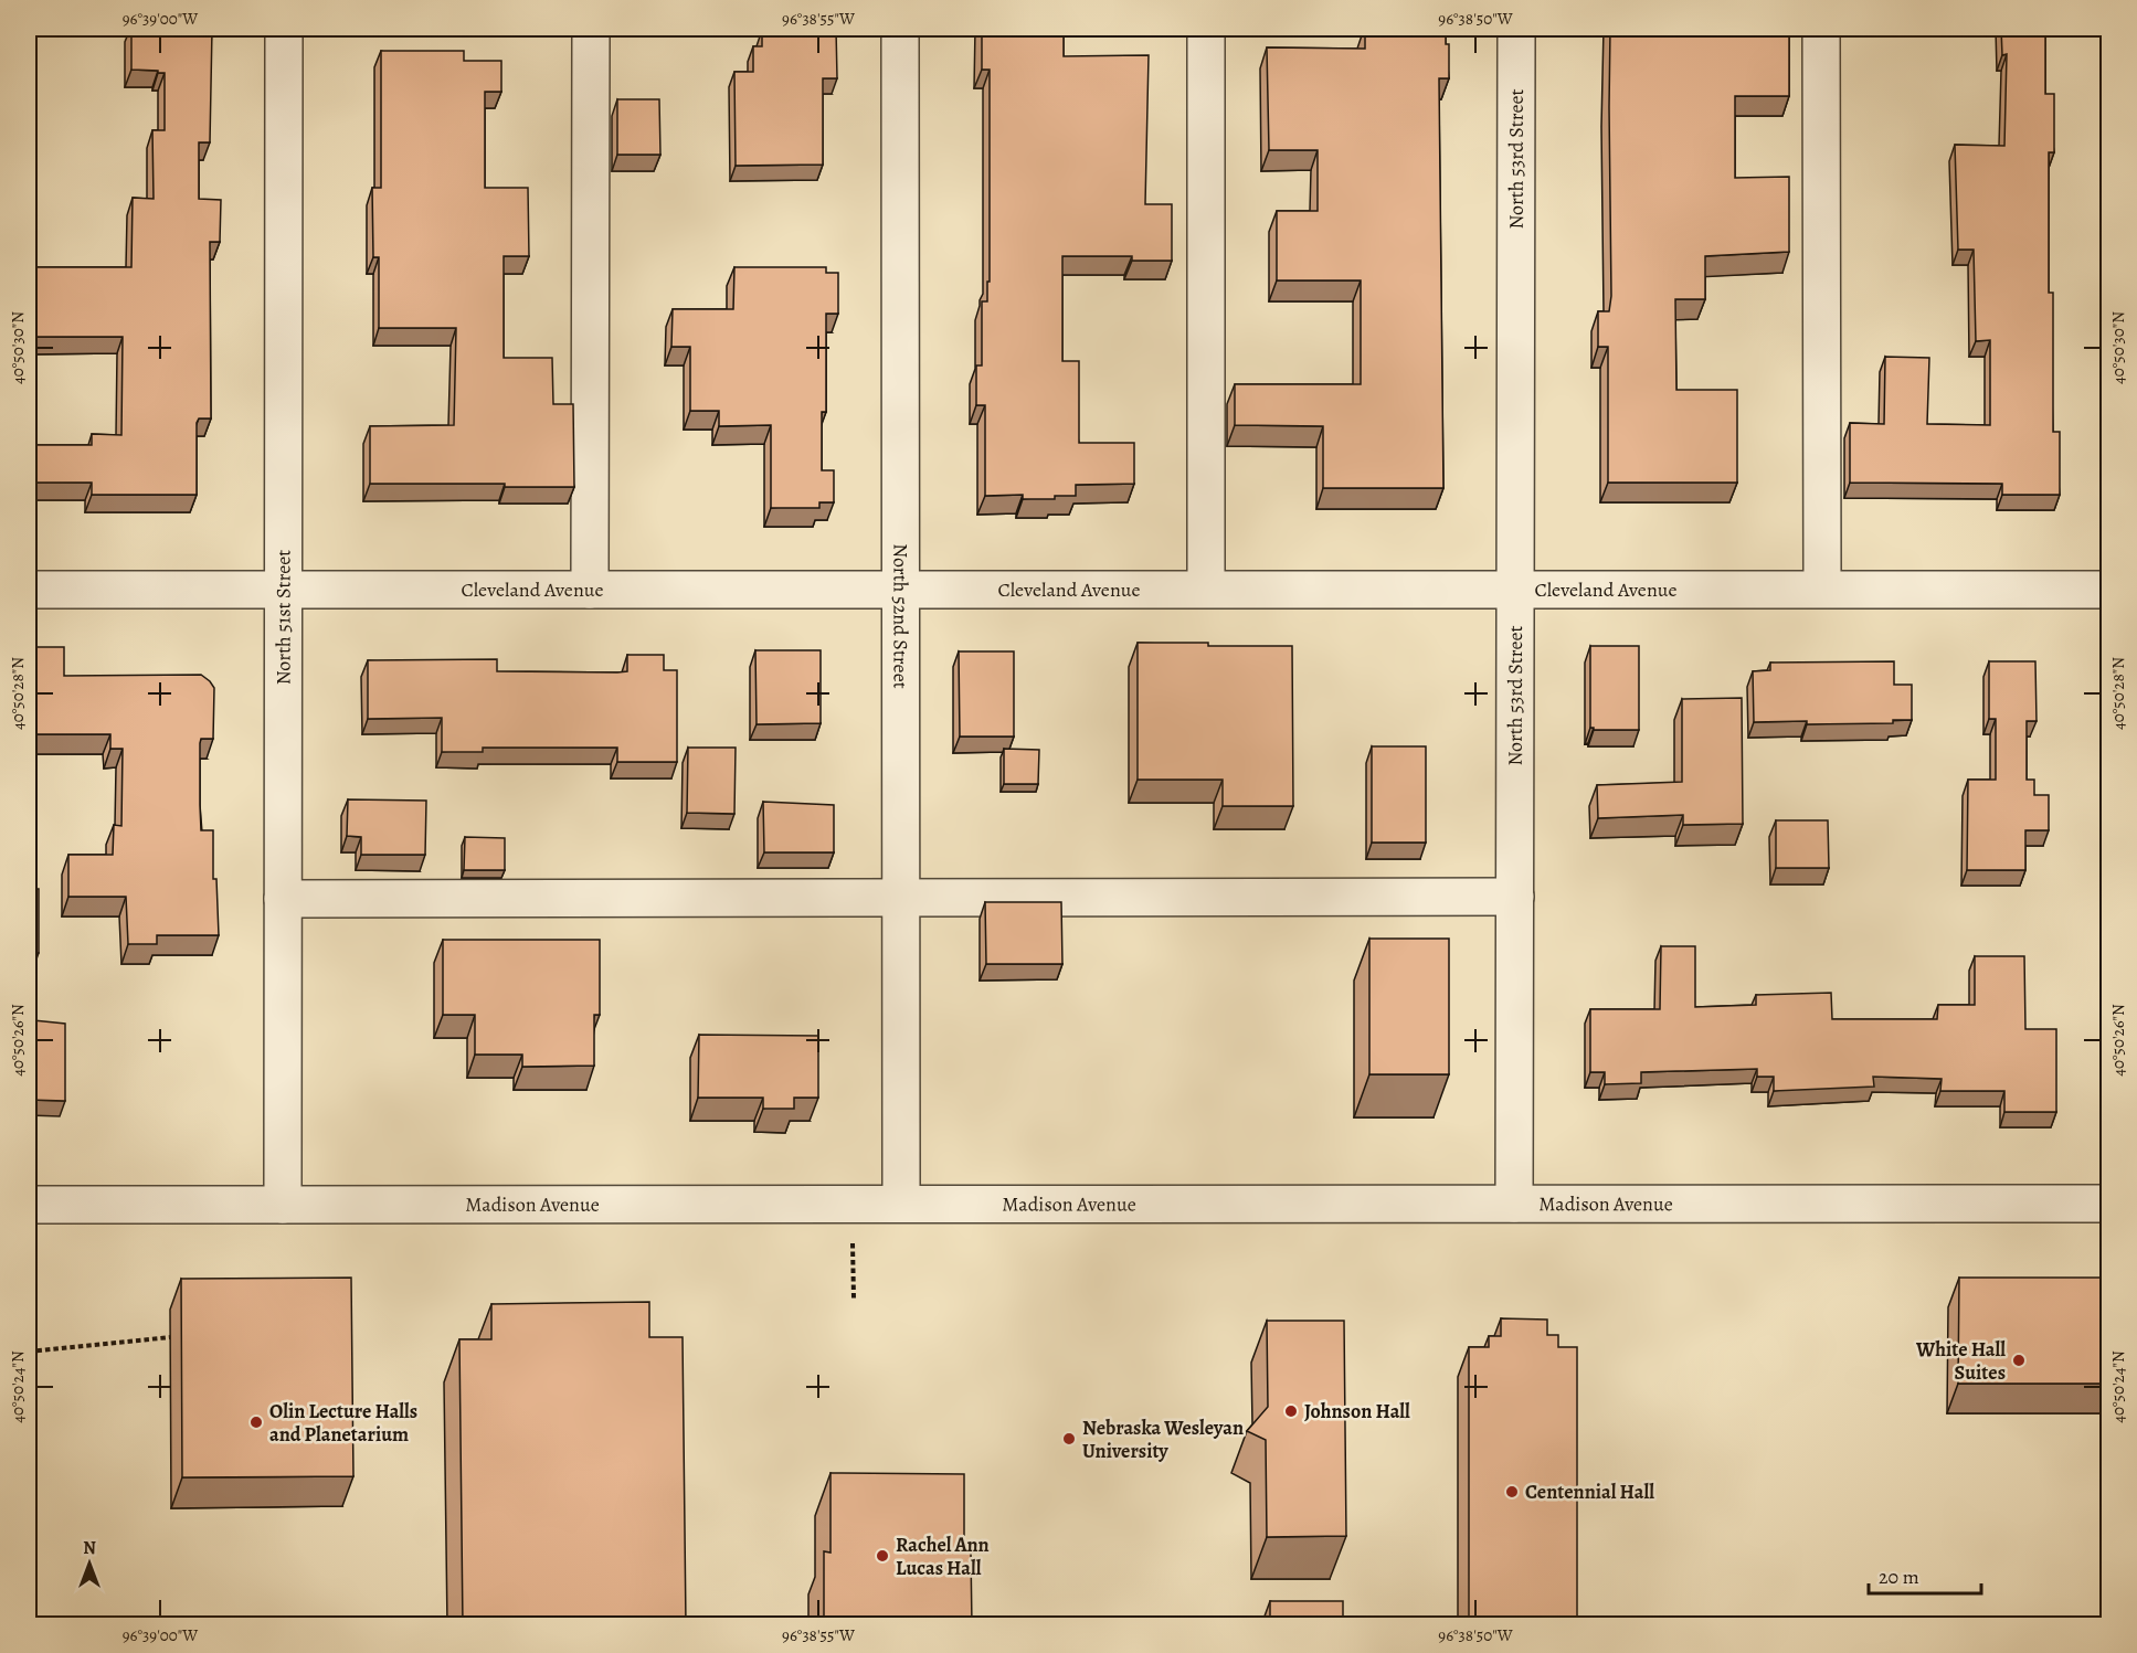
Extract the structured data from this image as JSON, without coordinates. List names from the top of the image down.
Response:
{
  "streets": {
    "street": [
      "North 53rd Street",
      "Cleveland Avenue",
      "North 51st Street",
      "North 52nd Street",
      "Madison Avenue"
    ]
  },
  "crossings": [
    ["North 53rd Street", "Cleveland Avenue"],
    ["North 53rd Street", "Madison Avenue"],
    ["Cleveland Avenue", "North 51st Street"],
    ["Cleveland Avenue", "North 52nd Street"],
    ["North 51st Street", "Madison Avenue"],
    ["North 52nd Street", "Madison Avenue"]
  ],
  "places": [
    "White Hall Suites",
    "Johnson Hall",
    "Olin Lecture Halls and Planetarium",
    "Nebraska Wesleyan University",
    "Centennial Hall",
    "Rachel Ann Lucas Hall"
  ],
  "scale_bar": "20 m",
  "north": "top",
  "coordinates": [
    "96°39'00\"W",
    "96°38'55\"W",
    "96°38'50\"W",
    "40°50'30\"N",
    "40°50'28\"N",
    "40°50'26\"N",
    "40°50'24\"N"
  ]
}
